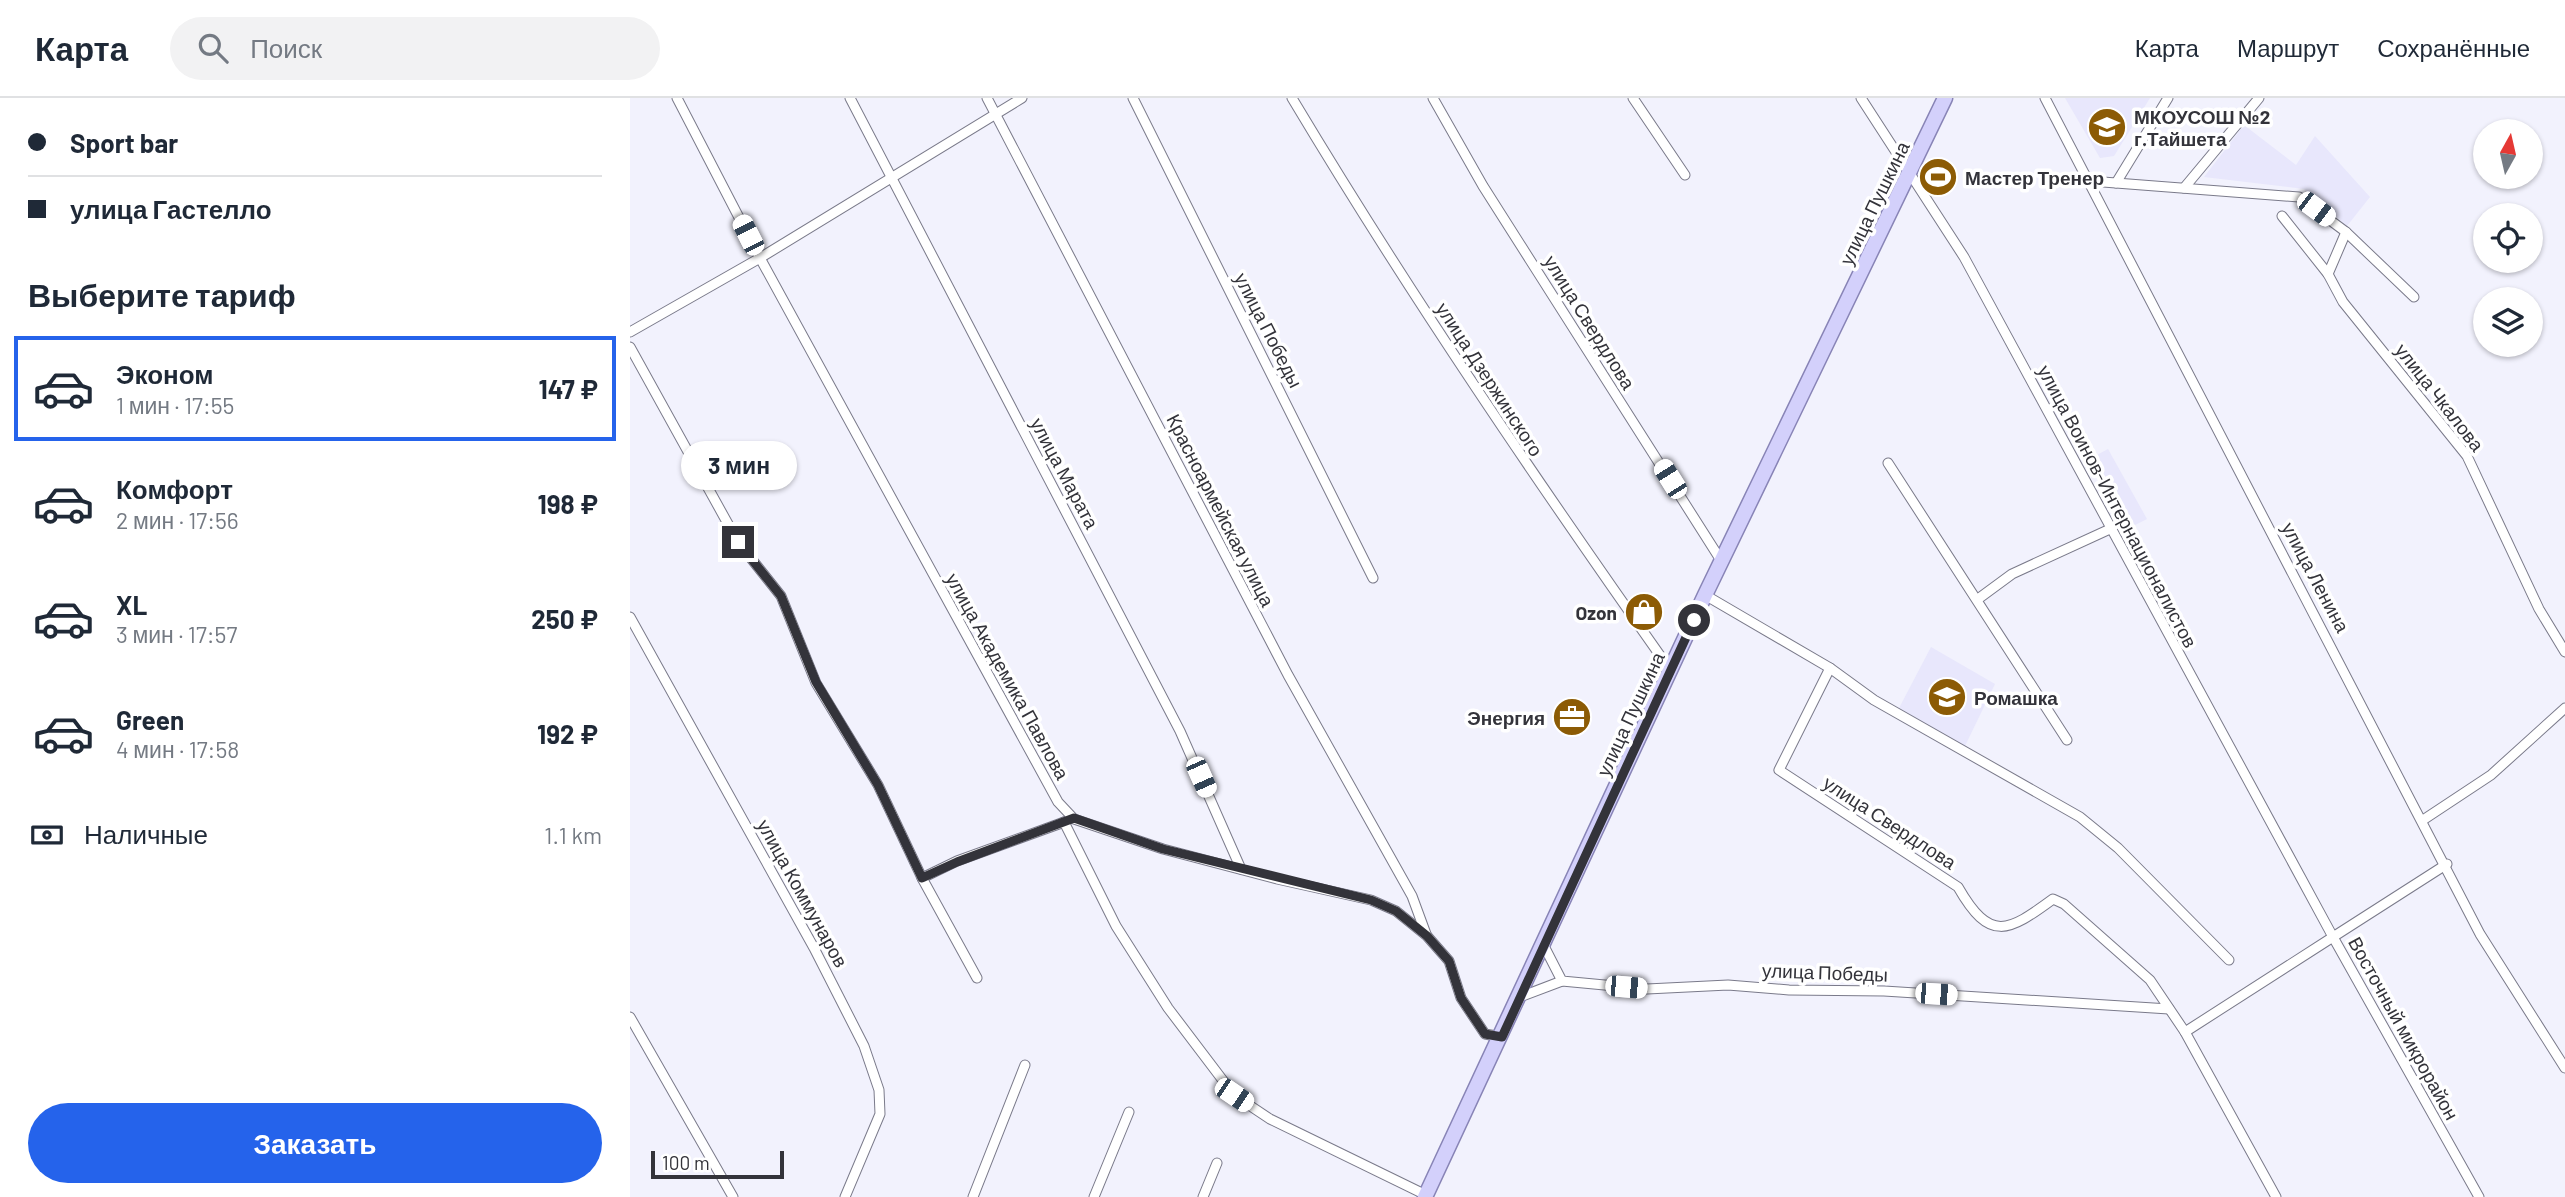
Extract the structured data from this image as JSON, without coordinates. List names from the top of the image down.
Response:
{
  "streets": {
    "main road": ["улица Пушкина"],
    "street": [
      "улица Свердлова",
      "улица Победы",
      "улица Дзержинского",
      "улица Чкалова",
      "улица Марата",
      "улица Воинов-Интернационалистов",
      "Красноармейская улица",
      "улица Ленина",
      "улица Академика Павлова",
      "улица Коммунаров",
      "Восточный микрорайон"
    ]
  },
  "crossings": [
    ["улица Пушкина", "улица Свердлова"],
    ["улица Пушкина", "улица Дзержинского"],
    ["улица Пушкина", "улица Воинов-Интернационалистов"],
    ["улица Свердлова", "улица Победы"],
    ["улица Свердлова", "Восточный микрорайон"],
    ["улица Воинов-Интернационалистов", "Восточный микрорайон"]
  ],
  "places": {
    "school or university": ["МКОУСОШ №2 г.Тайшета", "Ромашка"],
    "sports": ["Мастер Тренер"],
    "shop": ["Ozon"],
    "office": ["Энергия"]
  },
  "scale_bar": "100 m",
  "north": "top",
  "page": {
    "header": "Карта",
    "search": "Поиск",
    "nav": ["Карта", "Маршрут", "Сохранённые"],
    "banner": ["Sport bar", "улица Гастелло"],
    "heading": "Выберите тариф",
    "list": [
      {
        "name": "Эконом",
        "note": "1 мин · 17:55",
        "value": "147 ₽"
      },
      {
        "name": "Комфорт",
        "note": "2 мин · 17:56",
        "value": "198 ₽"
      },
      {
        "name": "XL",
        "note": "3 мин · 17:57",
        "value": "250 ₽"
      },
      {
        "name": "Green",
        "note": "4 мин · 17:58",
        "value": "192 ₽"
      }
    ],
    "bubble": "3 мин",
    "pay": ["Наличные", "1.1 km"],
    "buttons": "Заказать",
    "scale": "100 m"
  }
}
